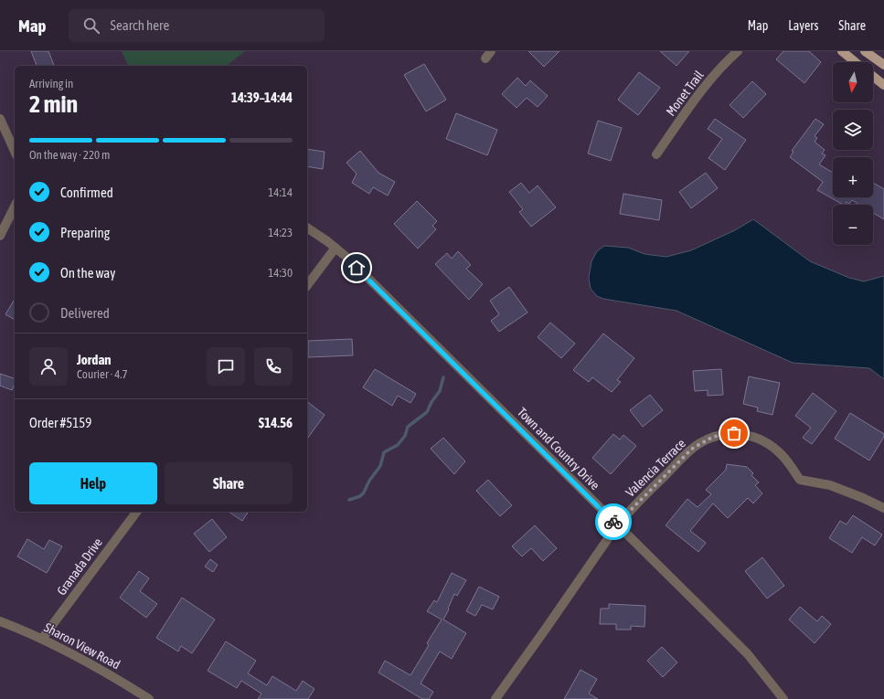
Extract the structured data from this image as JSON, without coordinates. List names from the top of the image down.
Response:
{
  "streets": {
    "street": [
      "Monet Trail",
      "Town and Country Drive",
      "Valencia Terrace",
      "Granada Drive",
      "Sharon View Road"
    ]
  },
  "crossings": [
    ["Town and Country Drive", "Valencia Terrace"],
    ["Granada Drive", "Sharon View Road"]
  ],
  "north": "bottom",
  "page": {
    "header": "Map",
    "search": "Search here",
    "nav": ["Map", "Layers", "Share"],
    "map_buttons": ["+", "−"],
    "heading": ["2 min", "Arriving in", "14:39–14:44"],
    "panel": [
      "Jordan",
      "Courier · 4.7",
      "Order #5159",
      "$14.56"
    ],
    "bar": "On the way · 220 m",
    "list": [
      ["Confirmed", "14:14"],
      ["Preparing", "14:23"],
      ["On the way", "14:30"],
      "Delivered"
    ],
    "buttons": ["Help", "Share"]
  }
}
